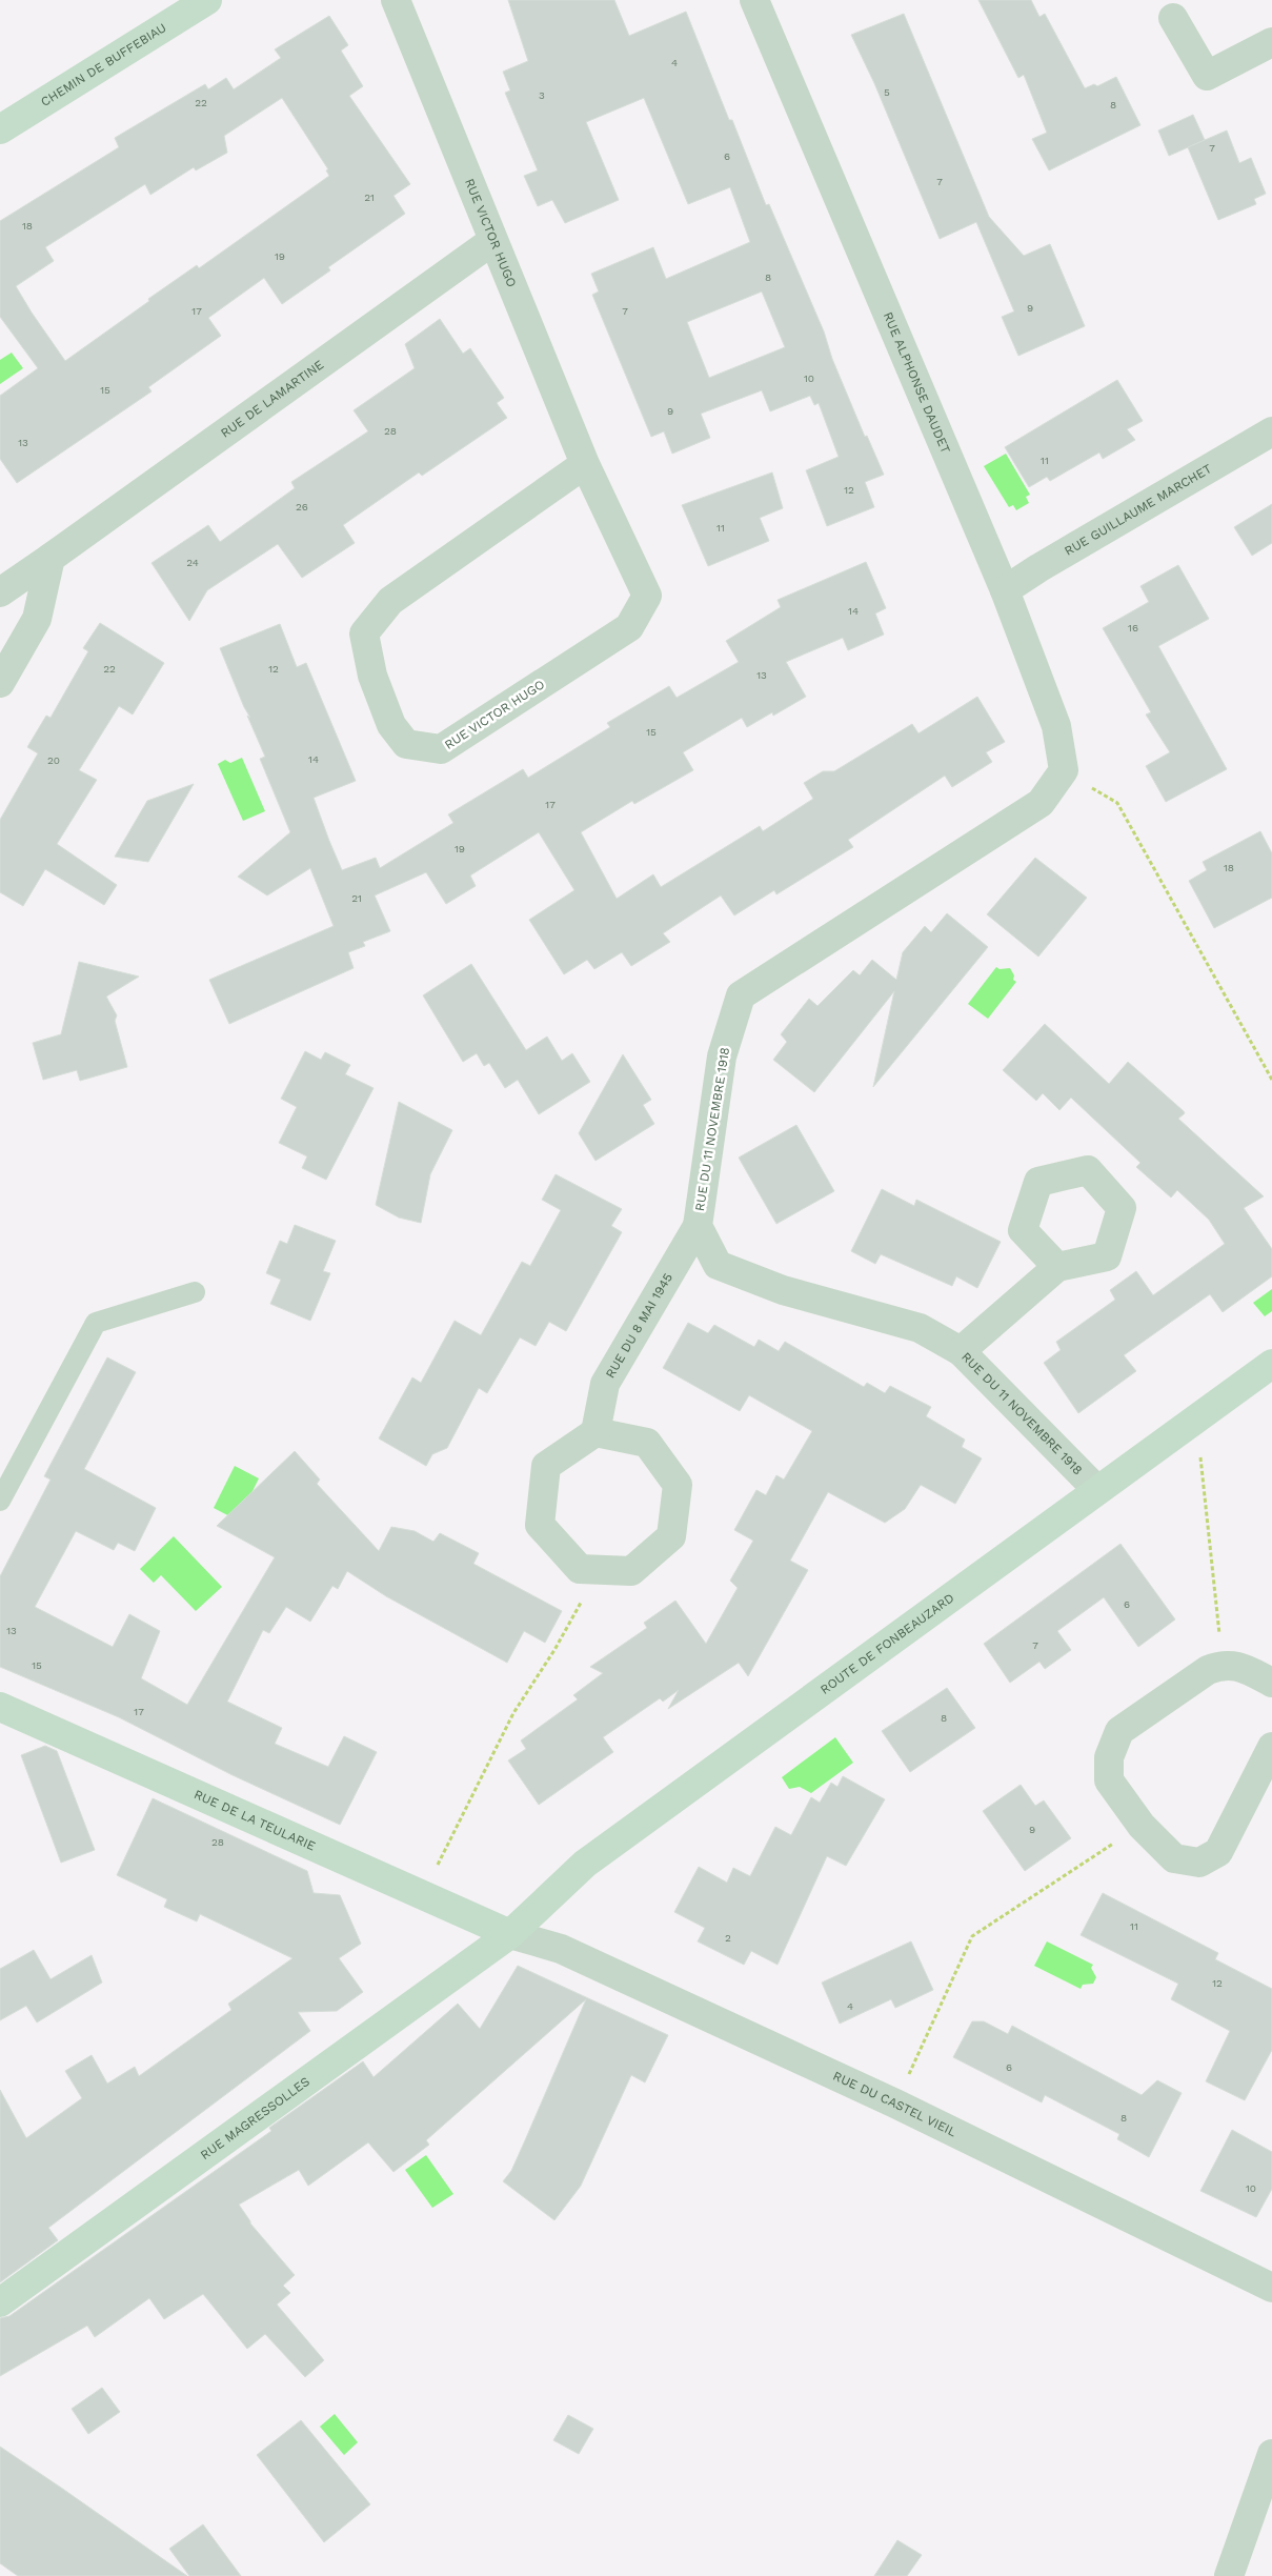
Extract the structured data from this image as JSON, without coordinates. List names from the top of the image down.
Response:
{
  "streets": {
    "street": [
      "CHEMIN DE BUFFEBIAU",
      "RUE VICTOR HUGO",
      "RUE ALPHONSE DAUDET",
      "RUE DE LAMARTINE",
      "RUE GUILLAUME MARCHET",
      "RUE DU 11 NOVEMBRE 1918",
      "RUE DU 8 MAI 1945",
      "ROUTE DE FONBEAUZARD",
      "RUE DE LA TEULARIE",
      "RUE DU CASTEL VIEIL",
      "RUE MAGRESSOLLES"
    ]
  },
  "crossings": [
    ["RUE VICTOR HUGO", "RUE DE LAMARTINE"],
    ["RUE ALPHONSE DAUDET", "RUE GUILLAUME MARCHET"],
    ["RUE ALPHONSE DAUDET", "RUE DU 11 NOVEMBRE 1918"],
    ["RUE DU 11 NOVEMBRE 1918", "RUE DU 8 MAI 1945"],
    ["RUE DU 11 NOVEMBRE 1918", "ROUTE DE FONBEAUZARD"],
    ["ROUTE DE FONBEAUZARD", "RUE DE LA TEULARIE"],
    ["ROUTE DE FONBEAUZARD", "RUE DU CASTEL VIEIL"],
    ["ROUTE DE FONBEAUZARD", "RUE MAGRESSOLLES"],
    ["RUE DE LA TEULARIE", "RUE DU CASTEL VIEIL"],
    ["RUE DE LA TEULARIE", "RUE MAGRESSOLLES"],
    ["RUE DU CASTEL VIEIL", "RUE MAGRESSOLLES"]
  ],
  "house_numbers": [
    "4",
    "5",
    "3",
    "22",
    "8",
    "7",
    "6",
    "7",
    "21",
    "18",
    "19",
    "8",
    "9",
    "17",
    "7",
    "10",
    "15",
    "9",
    "28",
    "13",
    "11",
    "12",
    "26",
    "11",
    "24",
    "14",
    "16",
    "22",
    "12",
    "13",
    "15",
    "14",
    "20",
    "17",
    "19",
    "18",
    "21",
    "6",
    "13",
    "7",
    "15",
    "17",
    "8",
    "9",
    "28",
    "11",
    "2",
    "12",
    "4",
    "6",
    "8",
    "10"
  ]
}
